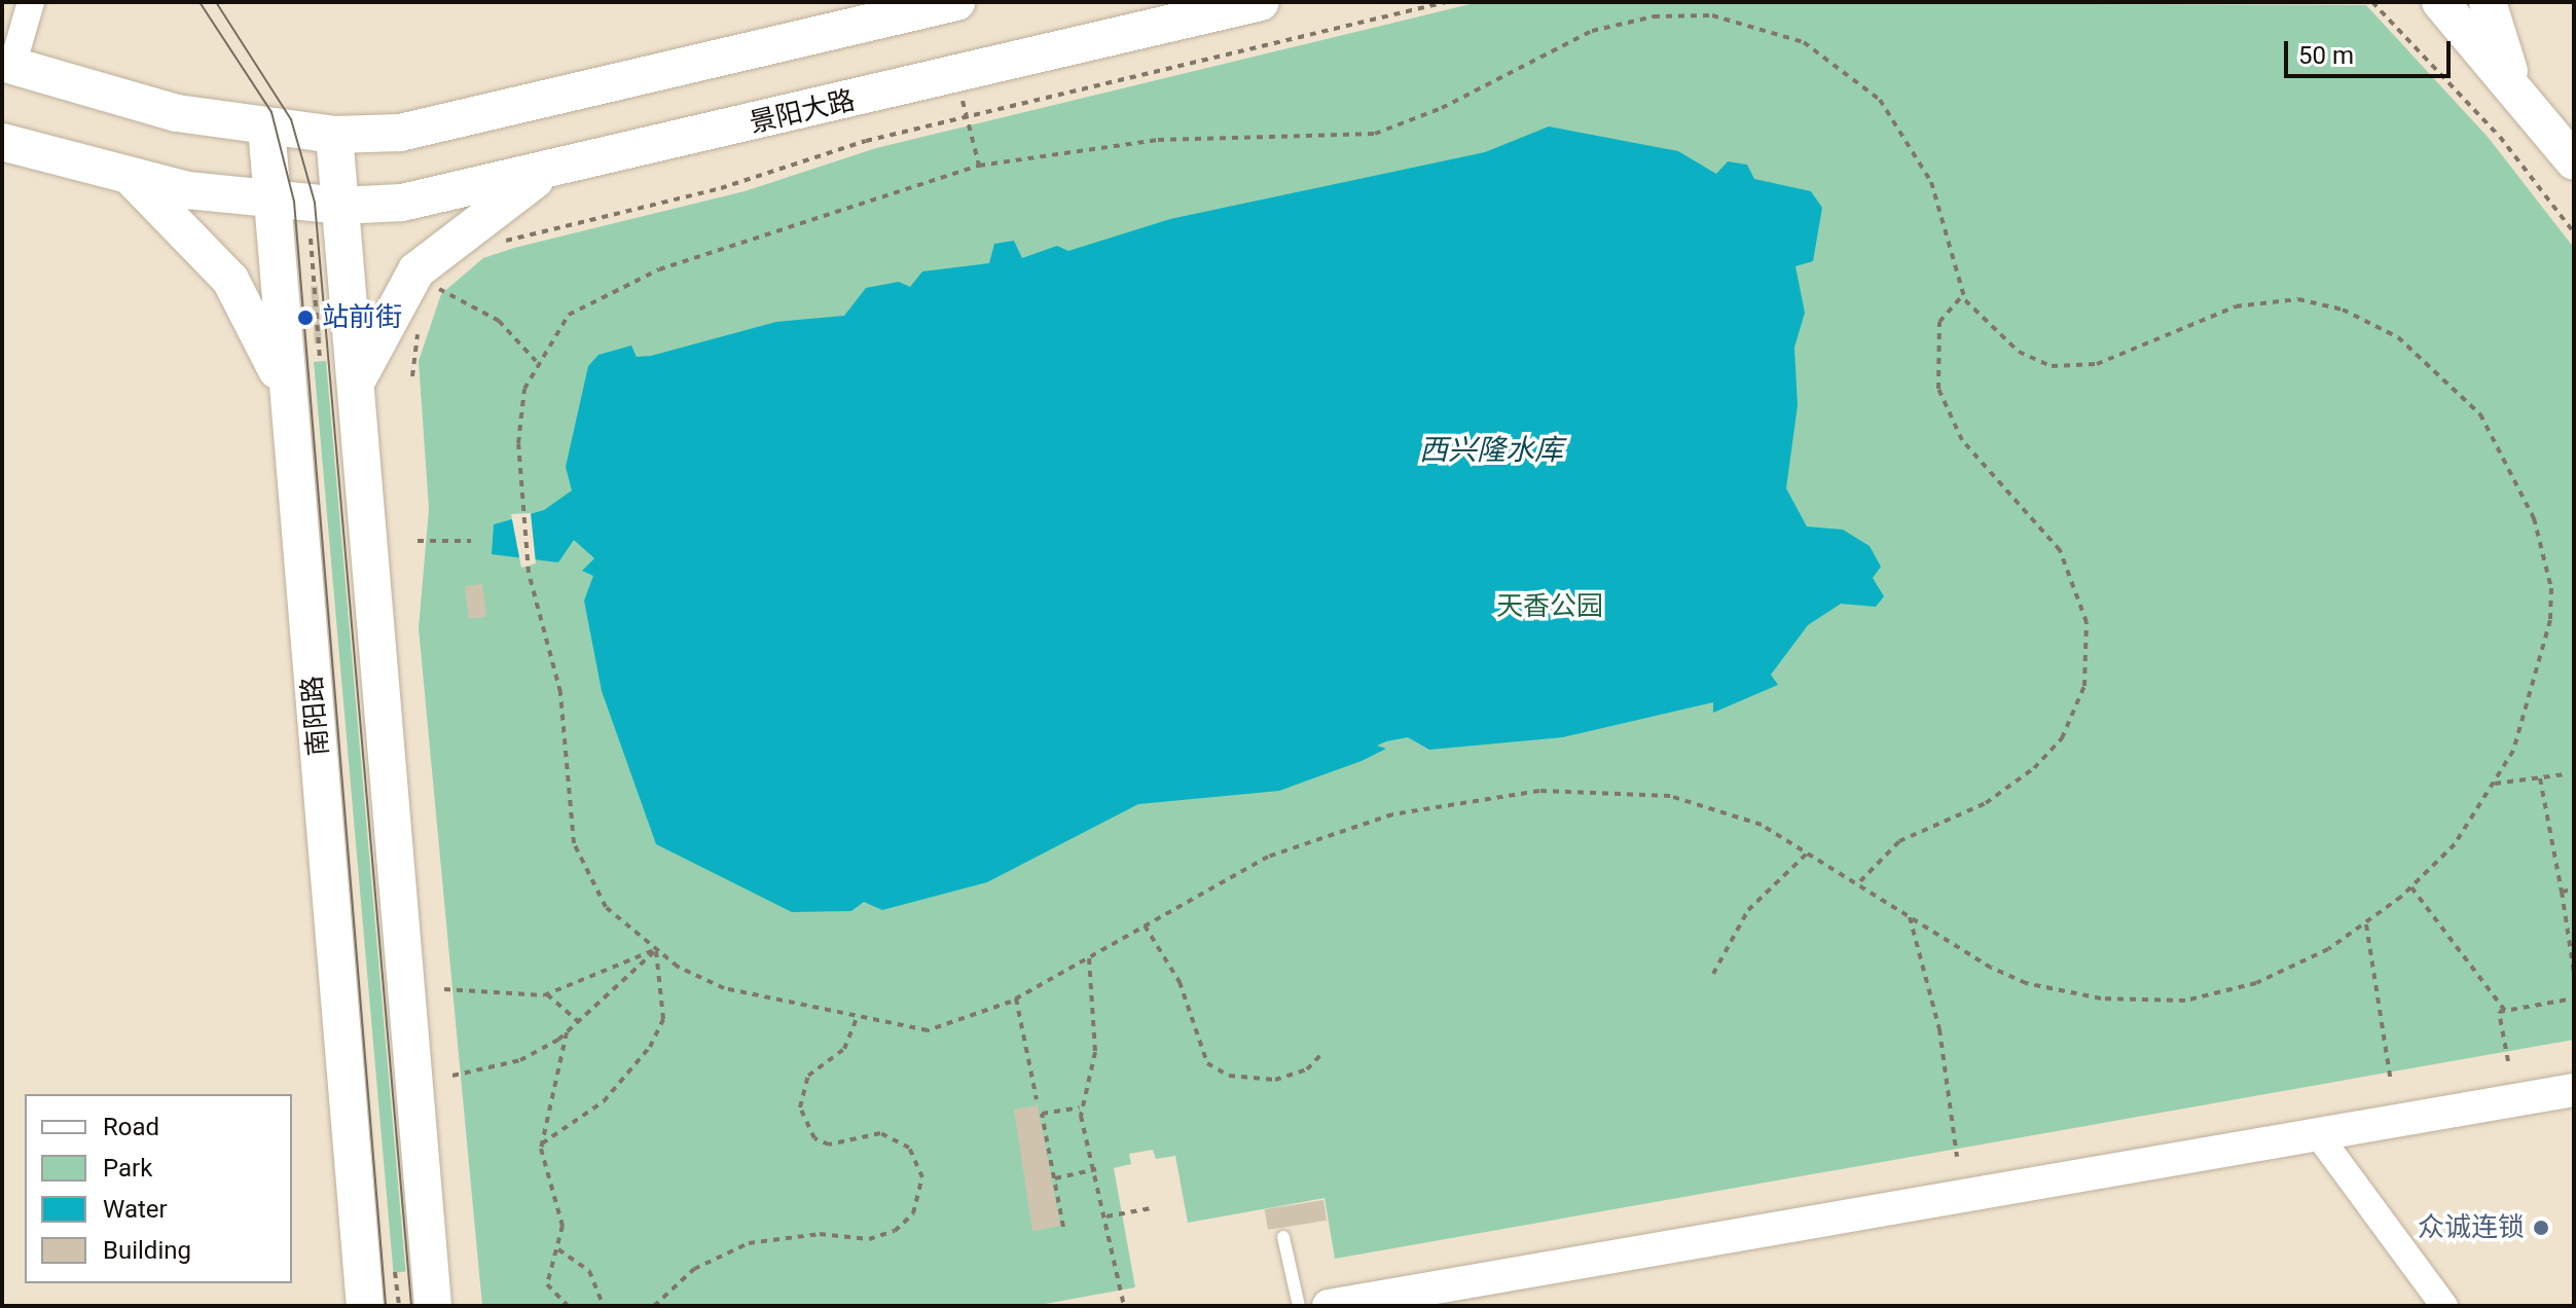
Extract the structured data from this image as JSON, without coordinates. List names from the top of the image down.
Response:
{
  "streets": {
    "main road": ["景阳大路", "南阳路"]
  },
  "water": ["西兴隆水库"],
  "parks": ["天香公园"],
  "places": ["站前街", "众诚连锁"],
  "legend": [
    "Road",
    "Park",
    "Water",
    "Building"
  ],
  "scale_bar": "50 m"
}
